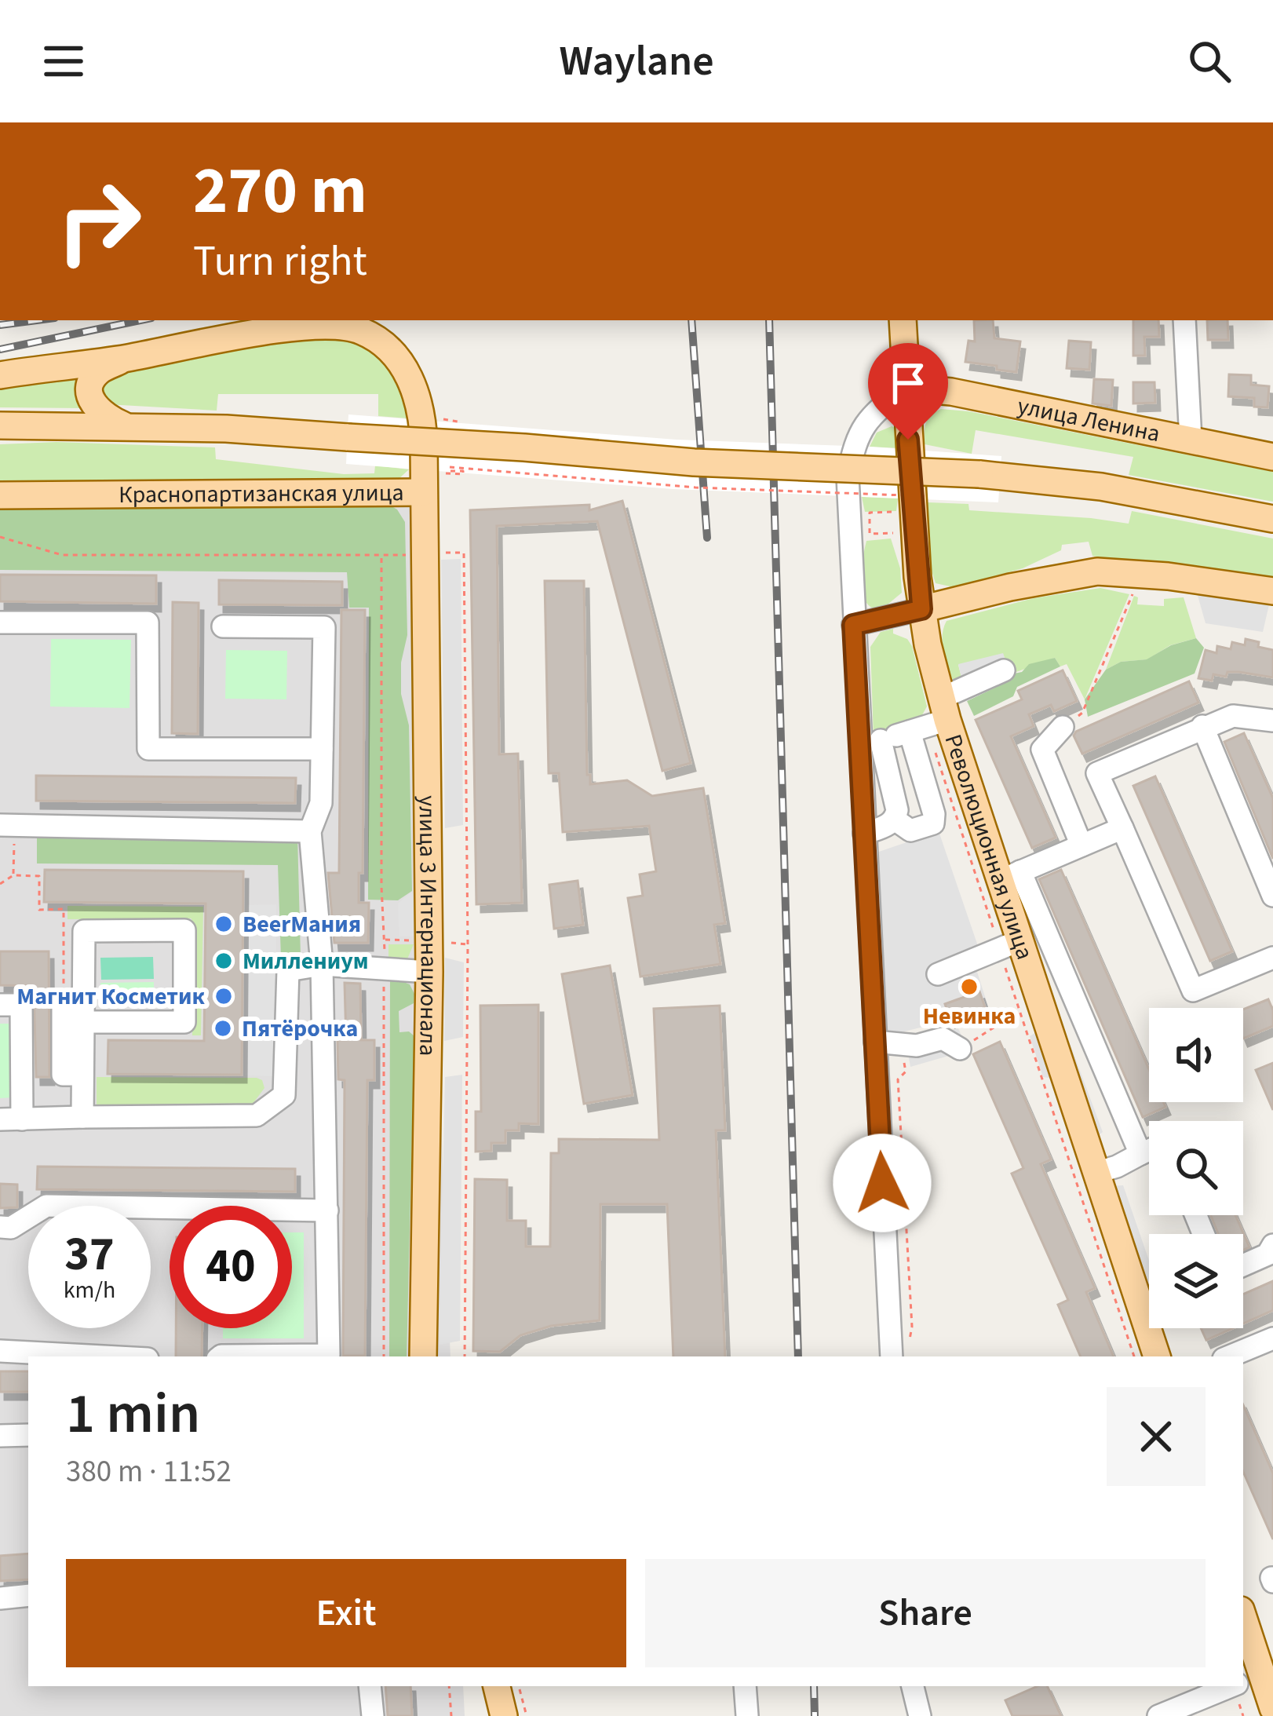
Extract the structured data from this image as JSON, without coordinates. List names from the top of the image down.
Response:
{
  "streets": {
    "main road": [
      "улица Ленина",
      "Краснопартизанская улица",
      "Революционная улица",
      "улица 3 Интернационала"
    ]
  },
  "crossings": [
    ["улица Ленина", "Революционная улица"],
    ["Краснопартизанская улица", "улица 3 Интернационала"]
  ],
  "places": [
    "BeerМания",
    "Миллениум",
    "Невинка",
    "Магнит Косметик",
    "Пятёрочка"
  ],
  "page": {
    "header": "Waylane",
    "turn": ["270 m", "Turn right"],
    "speed": "37 km/h",
    "limit": "40",
    "heading": ["1 min", "380 m · 11:52"],
    "buttons": ["Exit", "Share"]
  }
}
